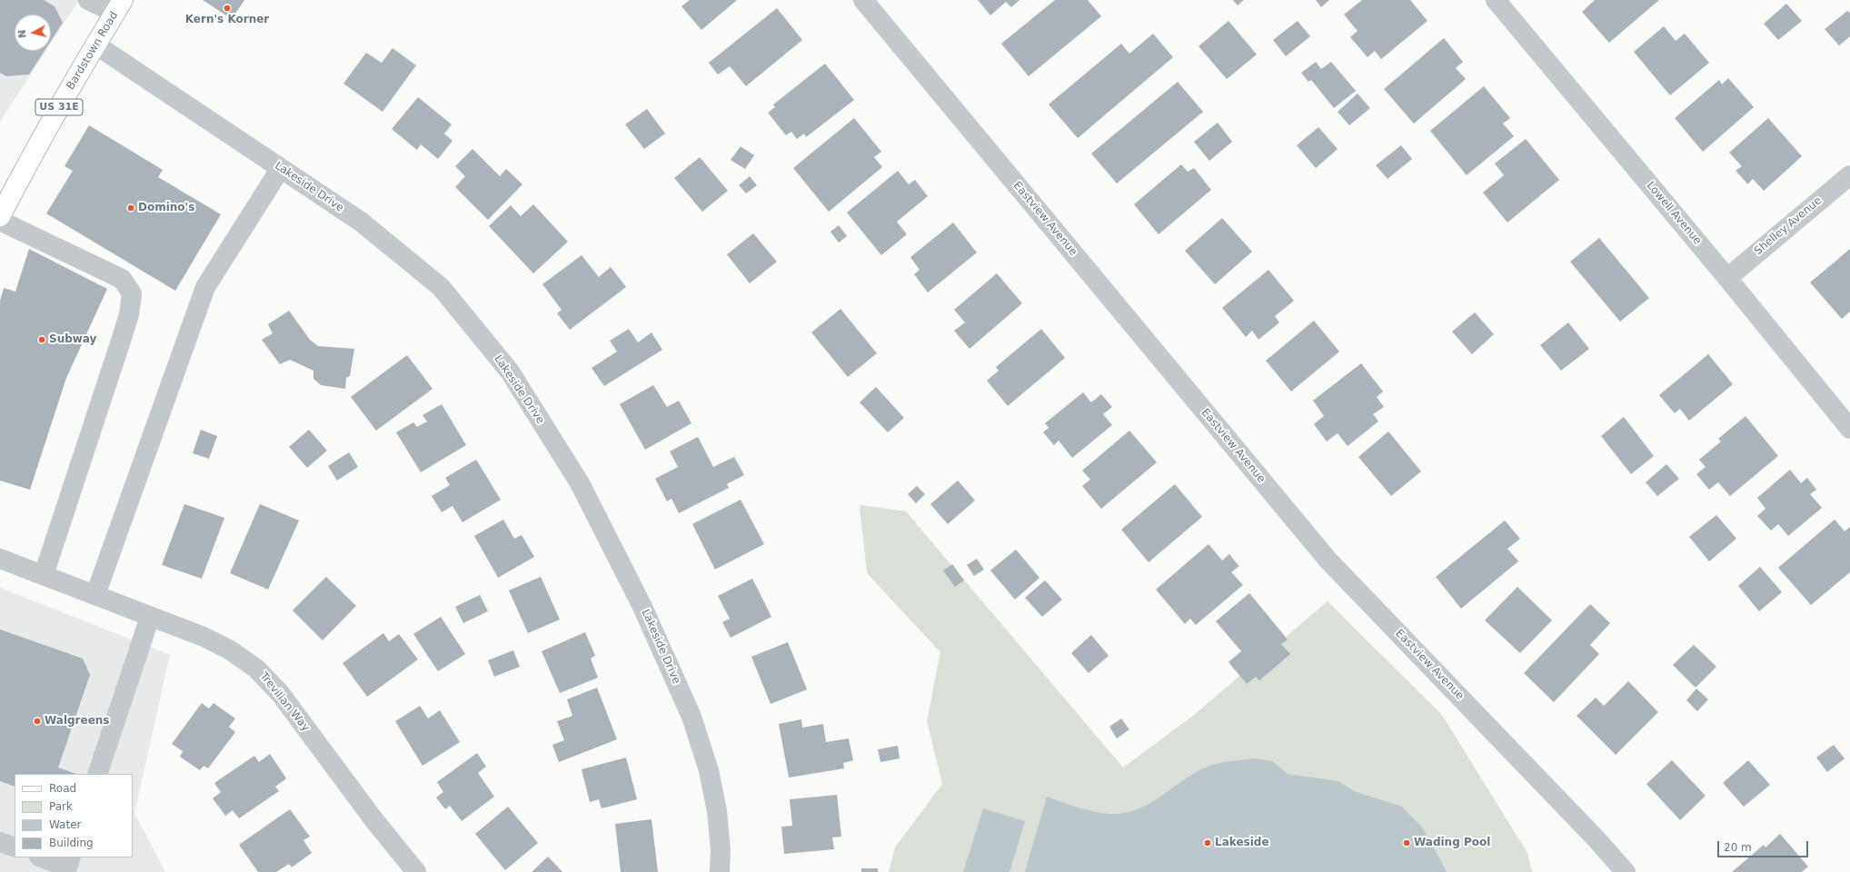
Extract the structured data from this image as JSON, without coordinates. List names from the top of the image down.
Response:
{
  "streets": {
    "main road": ["Bardstown Road", "US 31E"],
    "street": [
      "Lakeside Drive",
      "Lowell Avenue",
      "Eastview Avenue",
      "Shelley Avenue",
      "Trevilian Way"
    ]
  },
  "crossings": [
    ["Bardstown Road", "Lakeside Drive"],
    ["Lowell Avenue", "Shelley Avenue"]
  ],
  "places": [
    "Kern's Korner",
    "Domino's",
    "Subway",
    "Walgreens",
    "Lakeside",
    "Wading Pool"
  ],
  "legend": [
    "Road",
    "Park",
    "Water",
    "Building"
  ],
  "scale_bar": "20 m",
  "north": "left"
}
